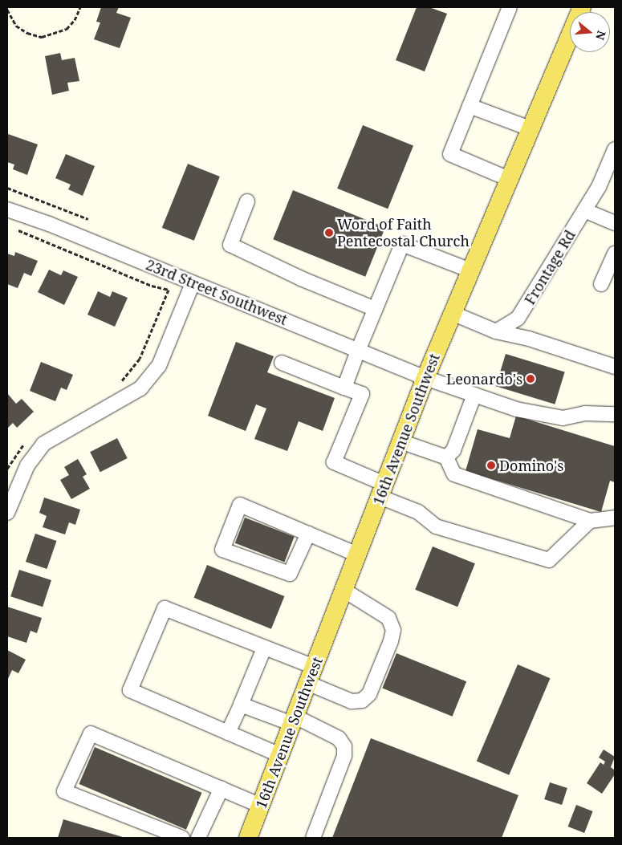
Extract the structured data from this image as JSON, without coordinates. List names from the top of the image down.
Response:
{
  "streets": {
    "main road": ["16th Avenue Southwest"],
    "street": ["Frontage Rd", "23rd Street Southwest"]
  },
  "crossings": [
    ["23rd Street Southwest", "16th Avenue Southwest"]
  ],
  "places": ["Word of Faith Pentecostal Church", "Leonardo's", "Domino's"],
  "north": "right"
}
